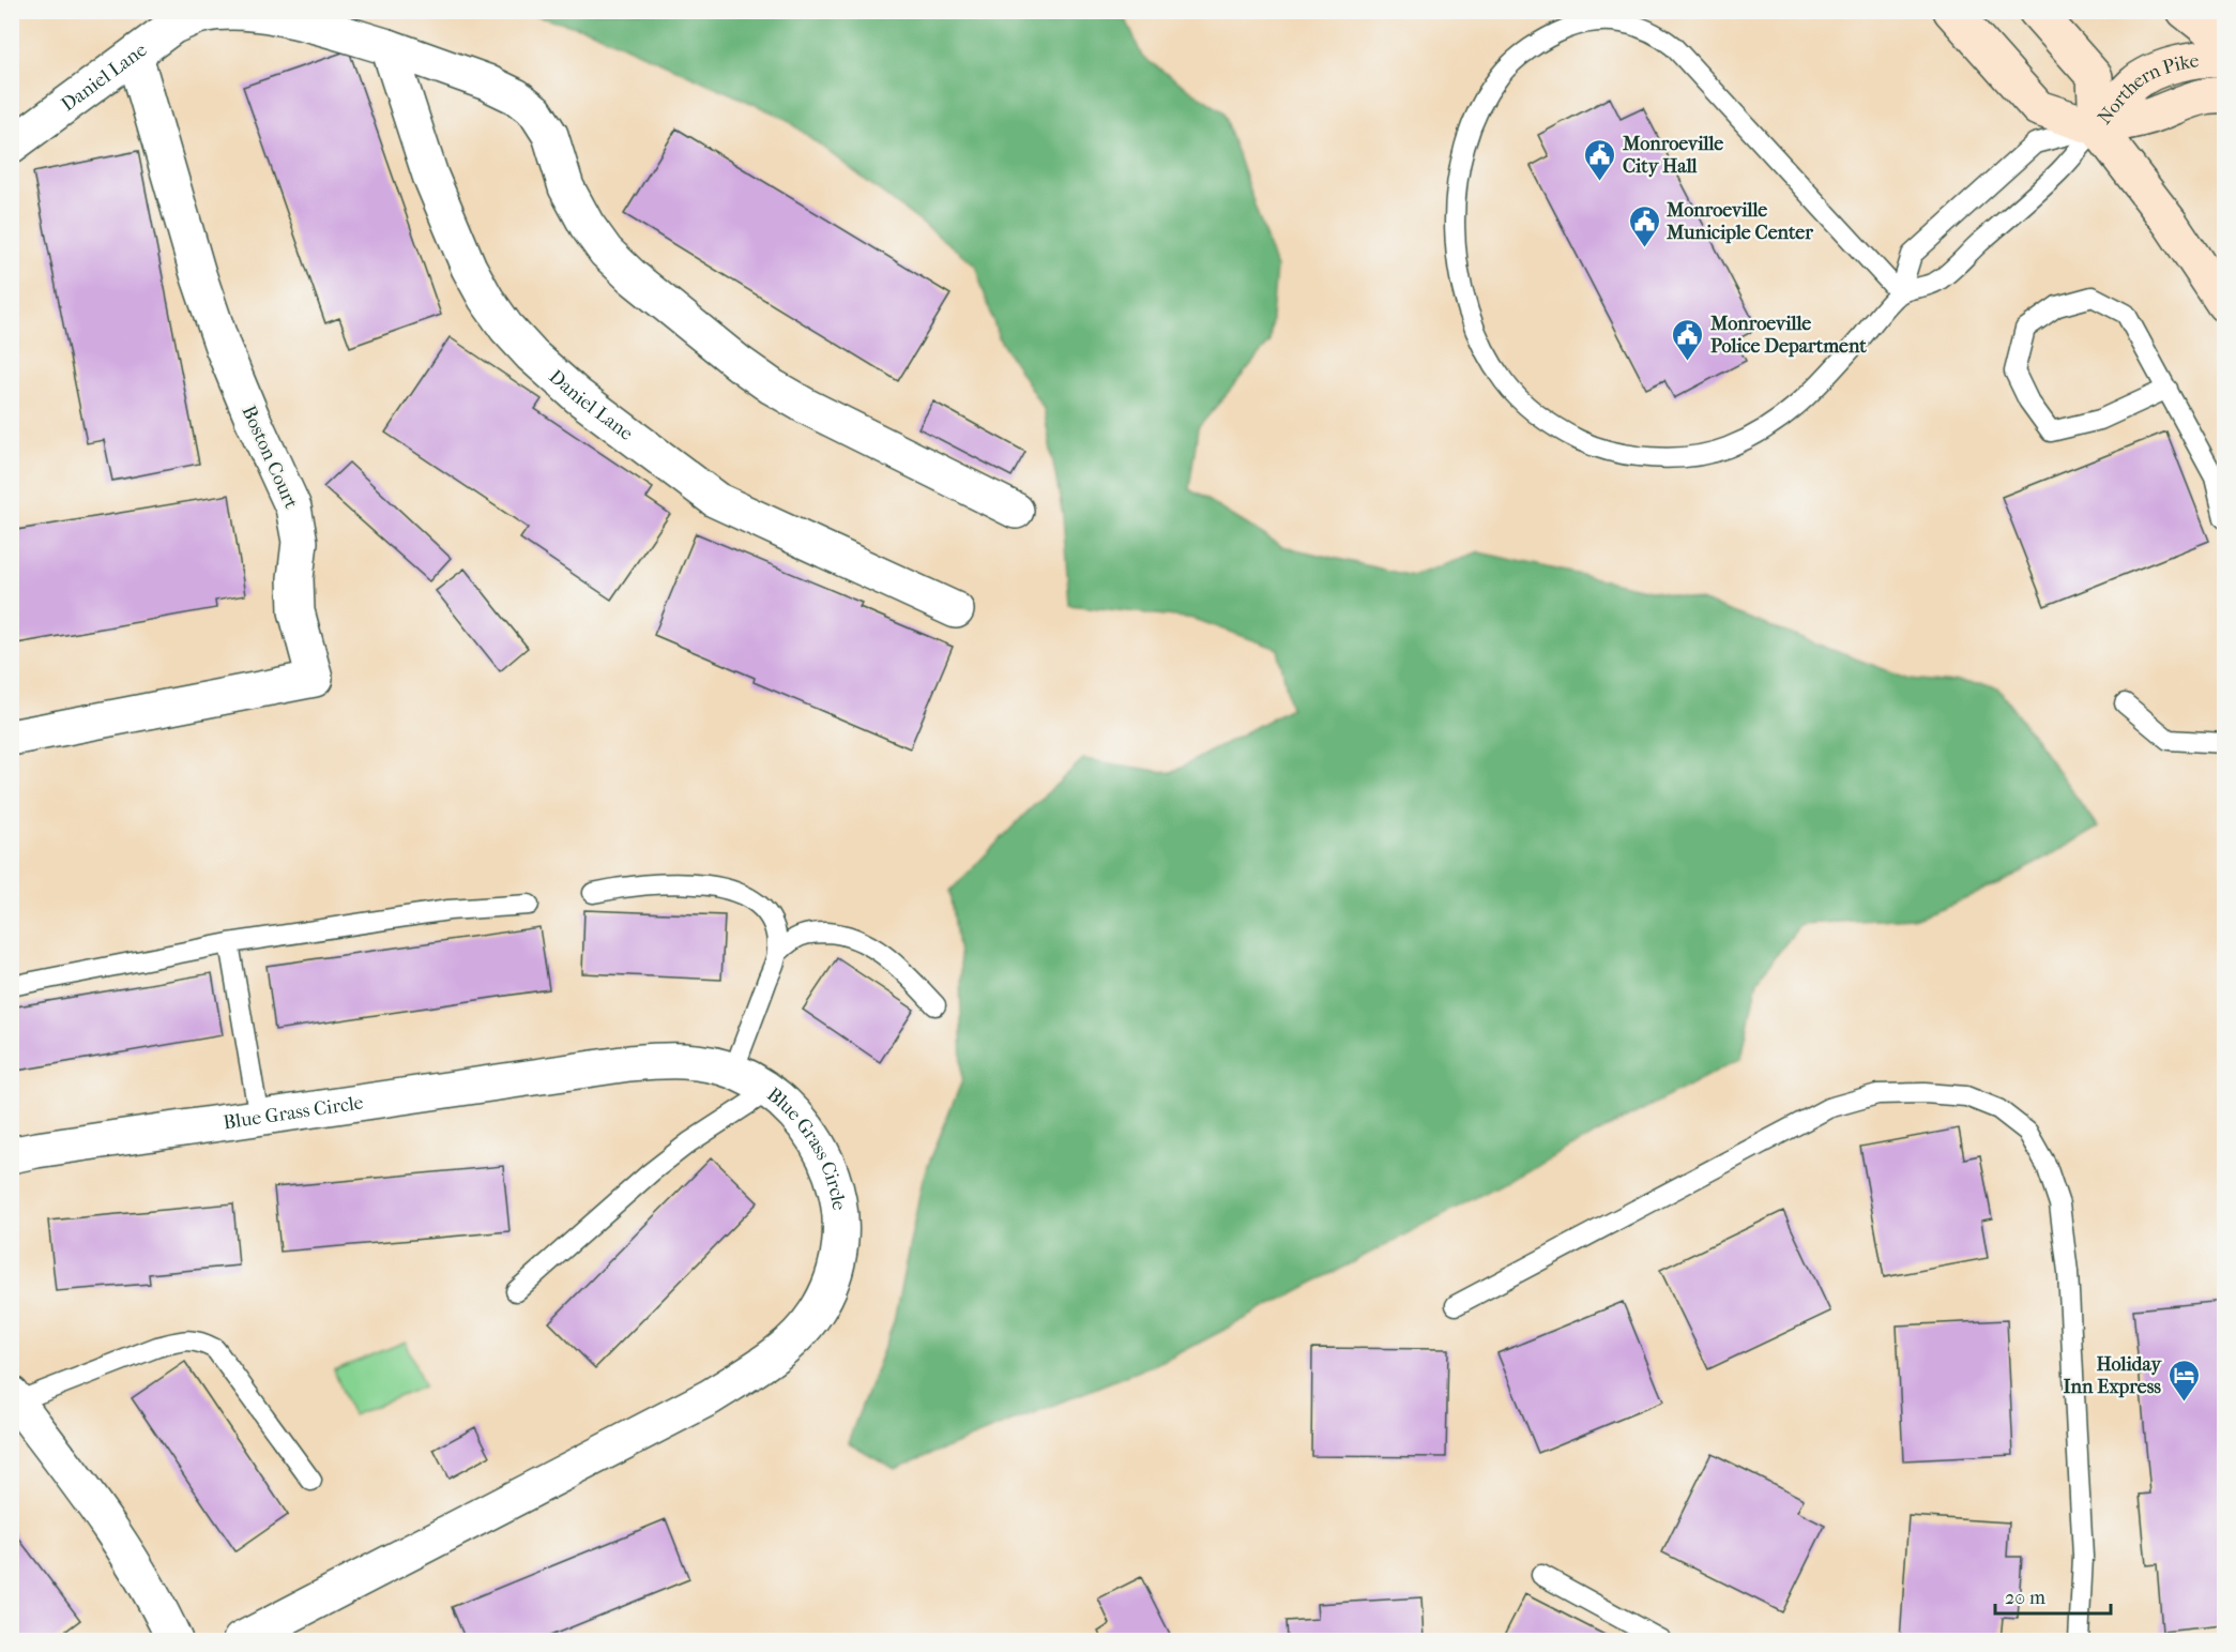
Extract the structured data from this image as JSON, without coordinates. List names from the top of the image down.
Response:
{
  "streets": {
    "main road": ["Northern Pike"],
    "street": ["Daniel Lane", "Boston Court", "Blue Grass Circle"]
  },
  "crossings": [
    ["Daniel Lane", "Boston Court"]
  ],
  "places": {
    "public building": ["Monroeville City Hall", "Monroeville Municiple Center", "Monroeville Police Department"],
    "hotel": ["Holiday Inn Express"]
  },
  "scale_bar": "20 m"
}
